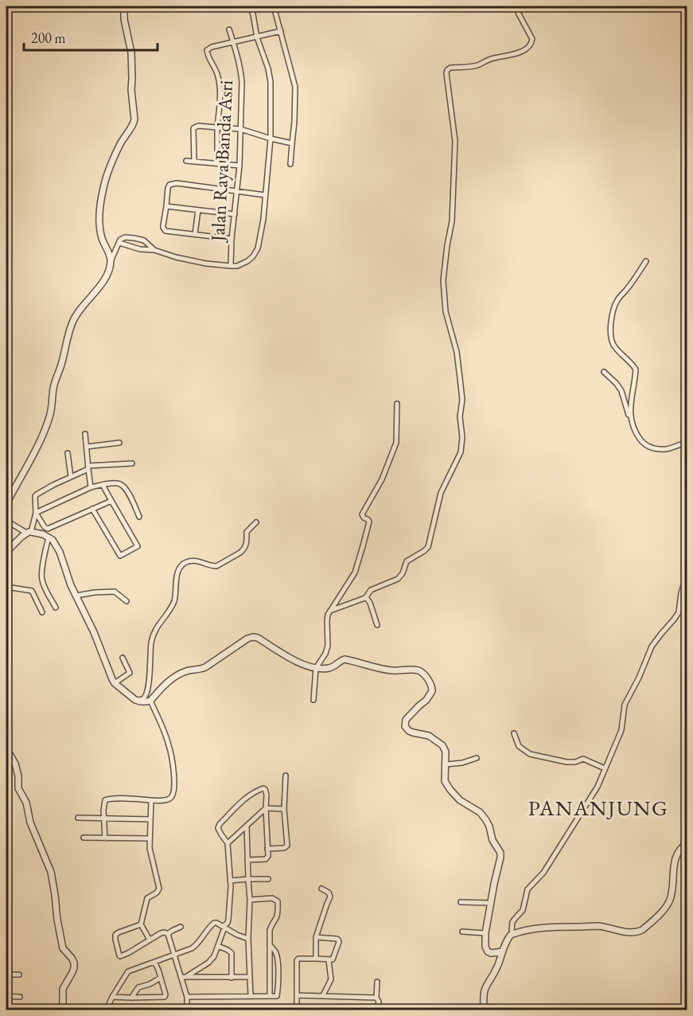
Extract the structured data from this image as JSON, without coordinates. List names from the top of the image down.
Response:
{
  "streets": {
    "street": ["Jalan Raya Banda Asri"]
  },
  "districts": ["PANANJUNG"],
  "scale_bar": "200 m"
}
